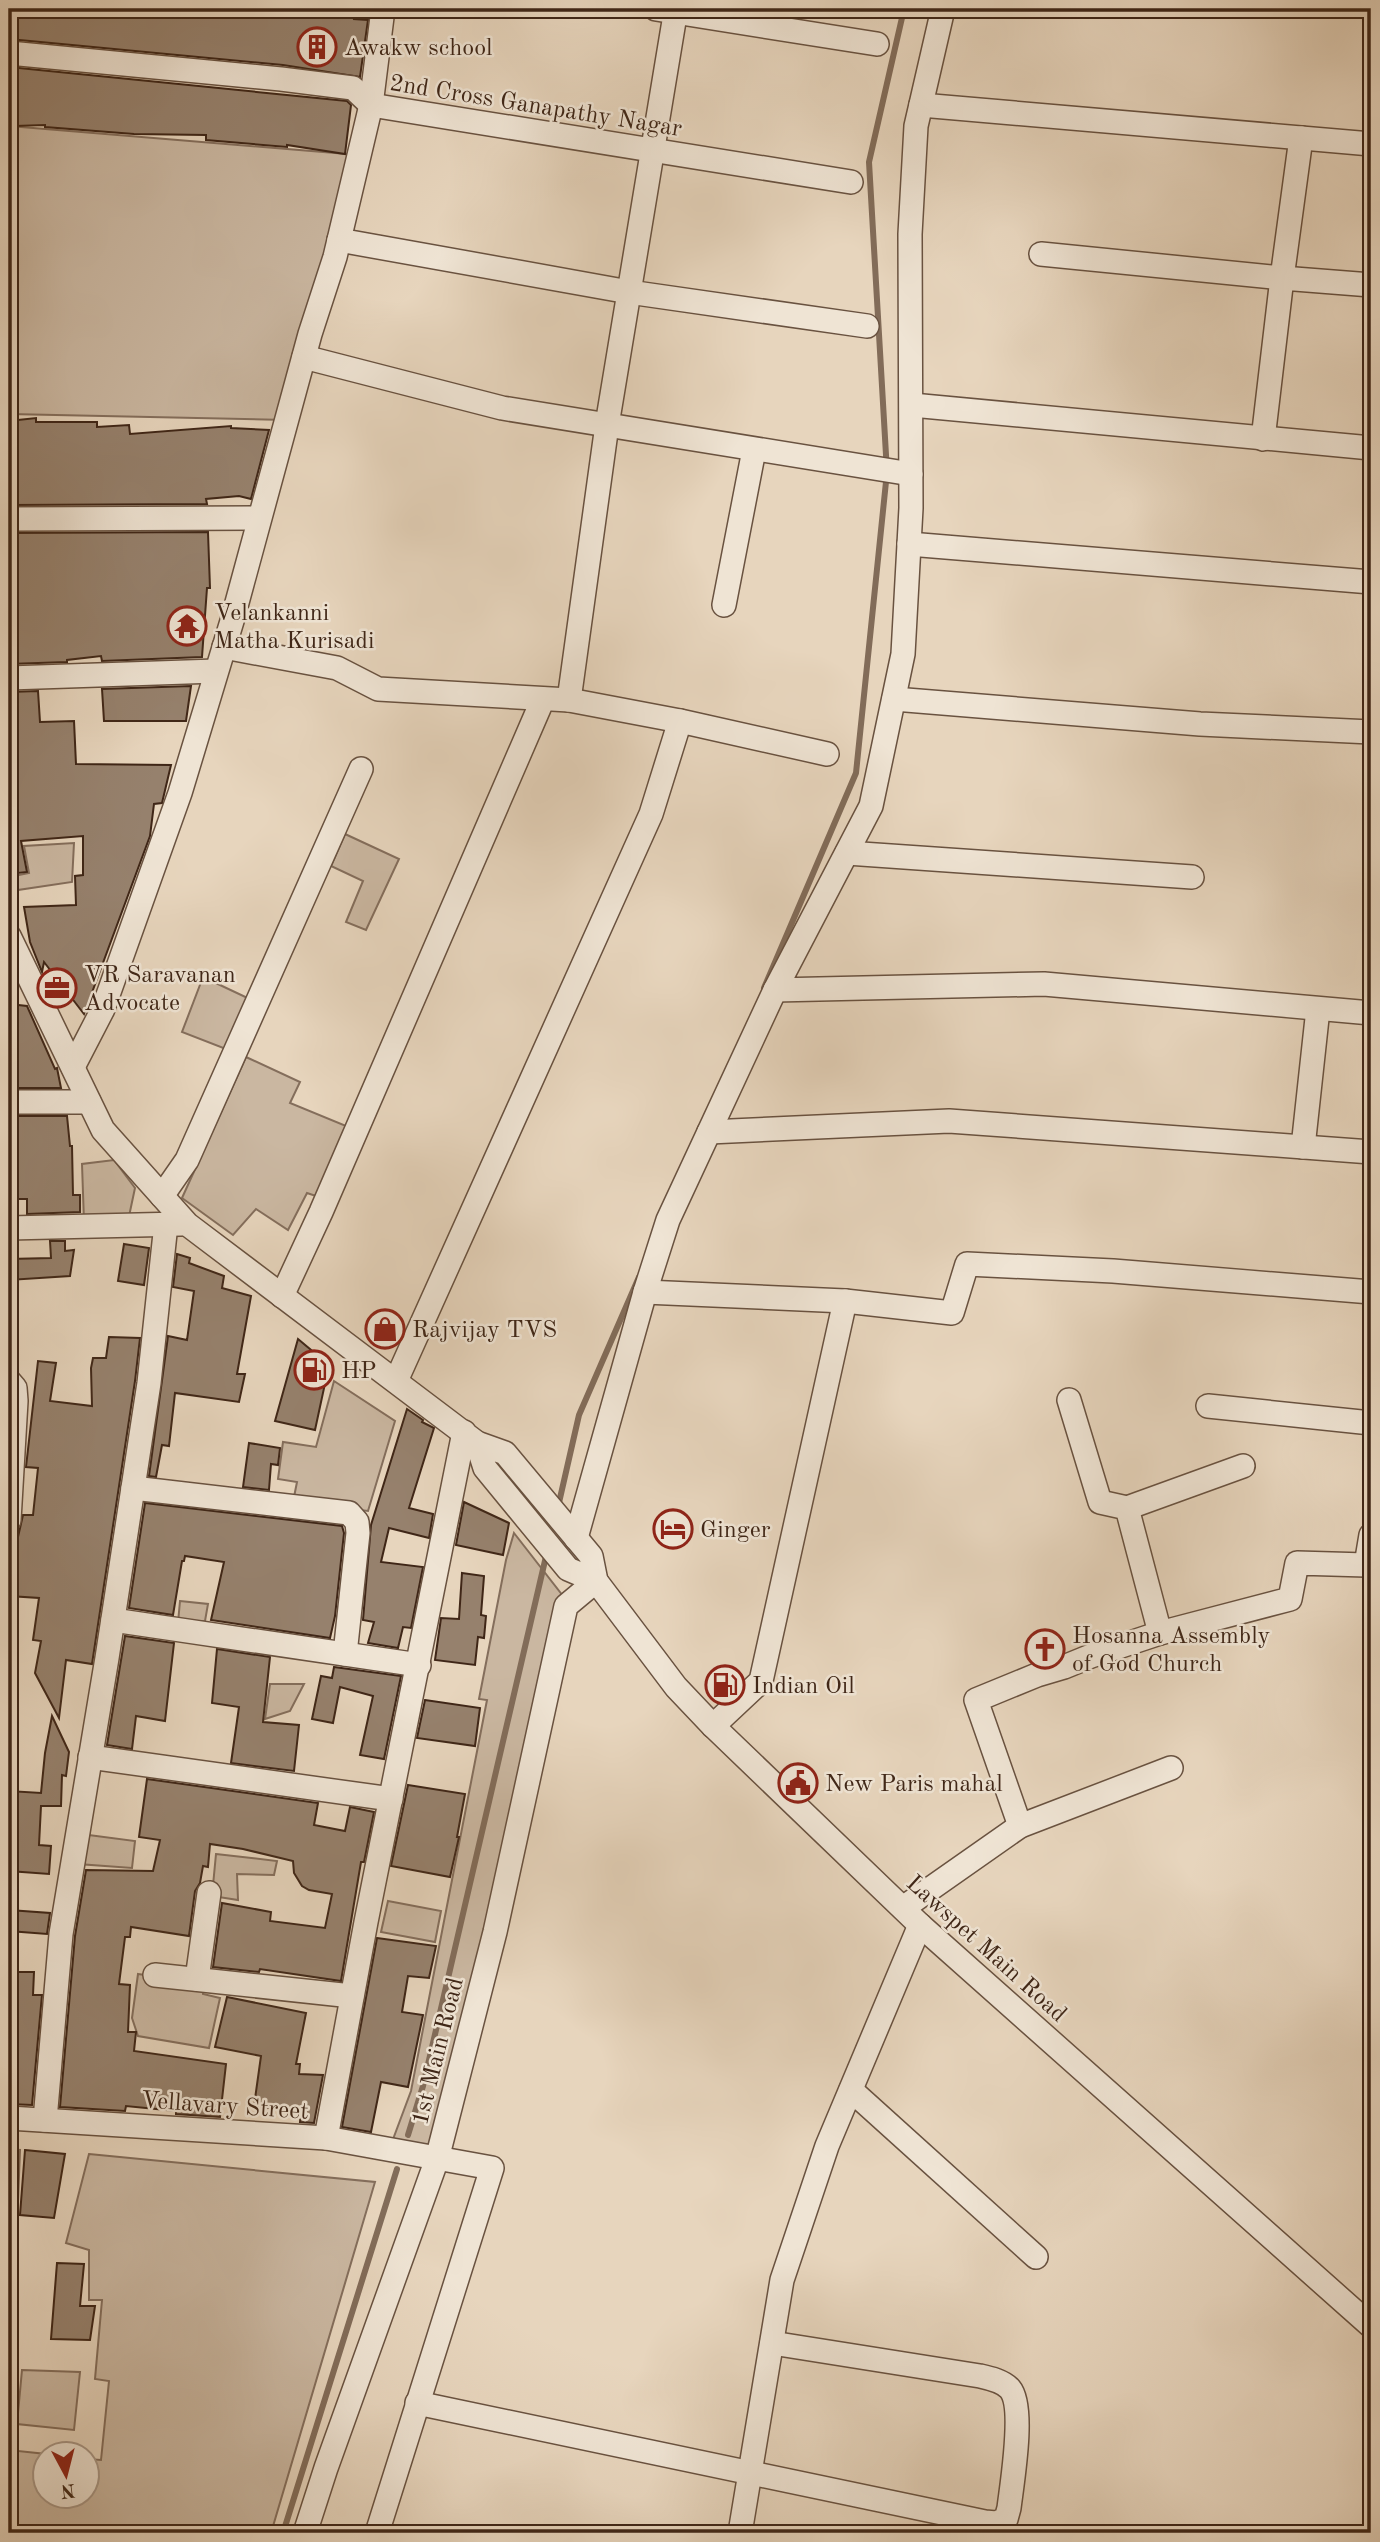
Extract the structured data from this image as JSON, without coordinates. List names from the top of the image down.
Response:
{
  "streets": {
    "street": [
      "2nd Cross Ganapathy Nagar",
      "Lawspet Main Road",
      "1st Main Road",
      "Vellavary Street"
    ]
  },
  "crossings": [
    ["Lawspet Main Road", "1st Main Road"],
    ["1st Main Road", "Vellavary Street"]
  ],
  "places": {
    "building": ["Awakw school"],
    "temple": ["Velankanni Matha Kurisadi"],
    "office": ["VR Saravanan Advocate"],
    "shop": ["Rajvijay TVS"],
    "fuel station": ["HP", "Indian Oil"],
    "hotel": ["Ginger"],
    "church": ["Hosanna Assembly of God Church"],
    "public building": ["New Paris mahal"]
  },
  "north": "bottom"
}
